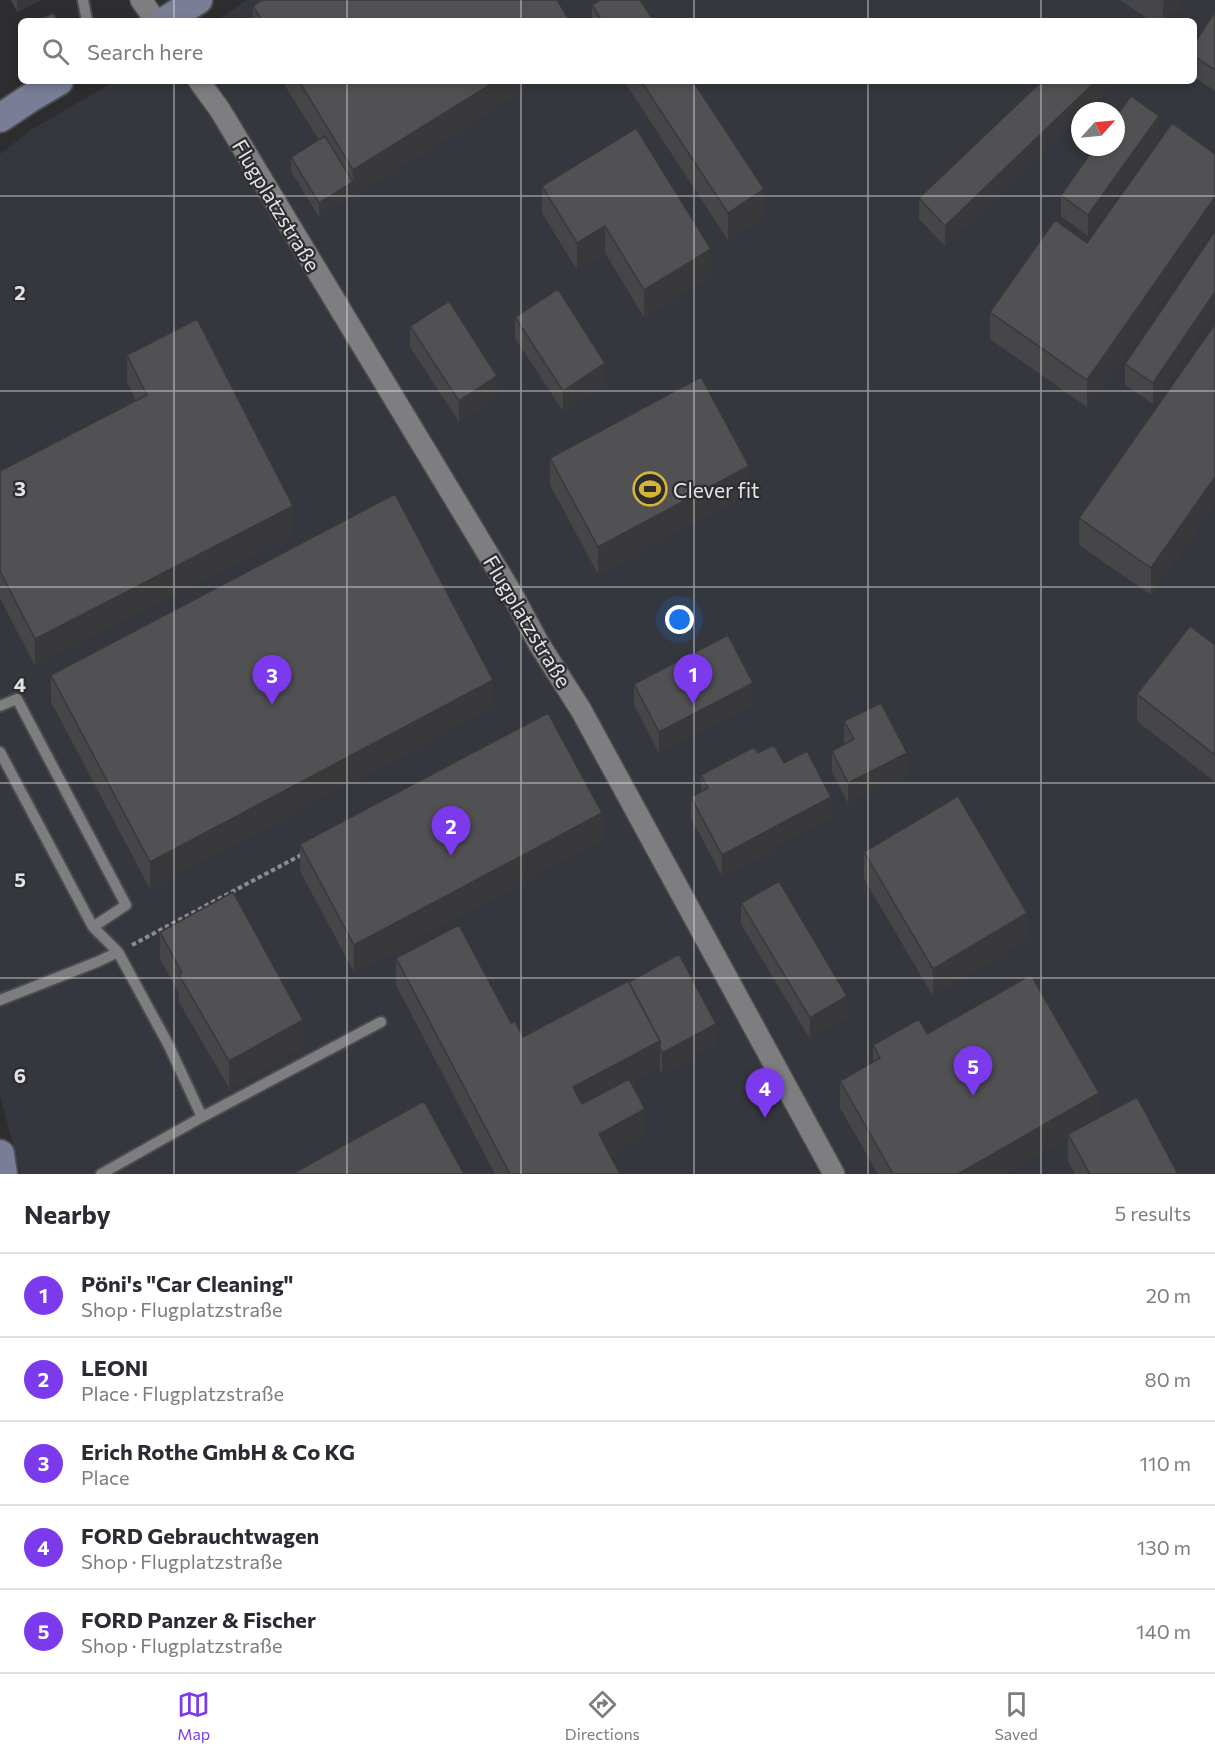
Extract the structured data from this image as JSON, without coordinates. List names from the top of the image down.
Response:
{
  "streets": {
    "street": ["Flugplatzstraße"]
  },
  "places": {
    "sports": ["Clever fit"]
  },
  "north": "top right",
  "page": {
    "search": "Search here",
    "pins": [
      "1",
      "3",
      "2",
      "5",
      "4"
    ],
    "heading": ["Nearby", "5 results"],
    "list": [
      {
        "mark": "1",
        "name": "Pöni's \"Car Cleaning\"",
        "note": "Shop · Flugplatzstraße",
        "value": "20 m"
      },
      {
        "mark": "2",
        "name": "LEONI",
        "note": "Place · Flugplatzstraße",
        "value": "80 m"
      },
      {
        "mark": "3",
        "name": "Erich Rothe GmbH & Co KG",
        "note": "Place",
        "value": "110 m"
      },
      {
        "mark": "4",
        "name": "FORD Gebrauchtwagen",
        "note": "Shop · Flugplatzstraße",
        "value": "130 m"
      },
      {
        "mark": "5",
        "name": "FORD Panzer & Fischer",
        "note": "Shop · Flugplatzstraße",
        "value": "140 m"
      }
    ],
    "nav": ["Map", "Directions", "Saved"]
  },
  "grid": {
    "rows": [
      "2",
      "3",
      "4",
      "5",
      "6"
    ]
  }
}
